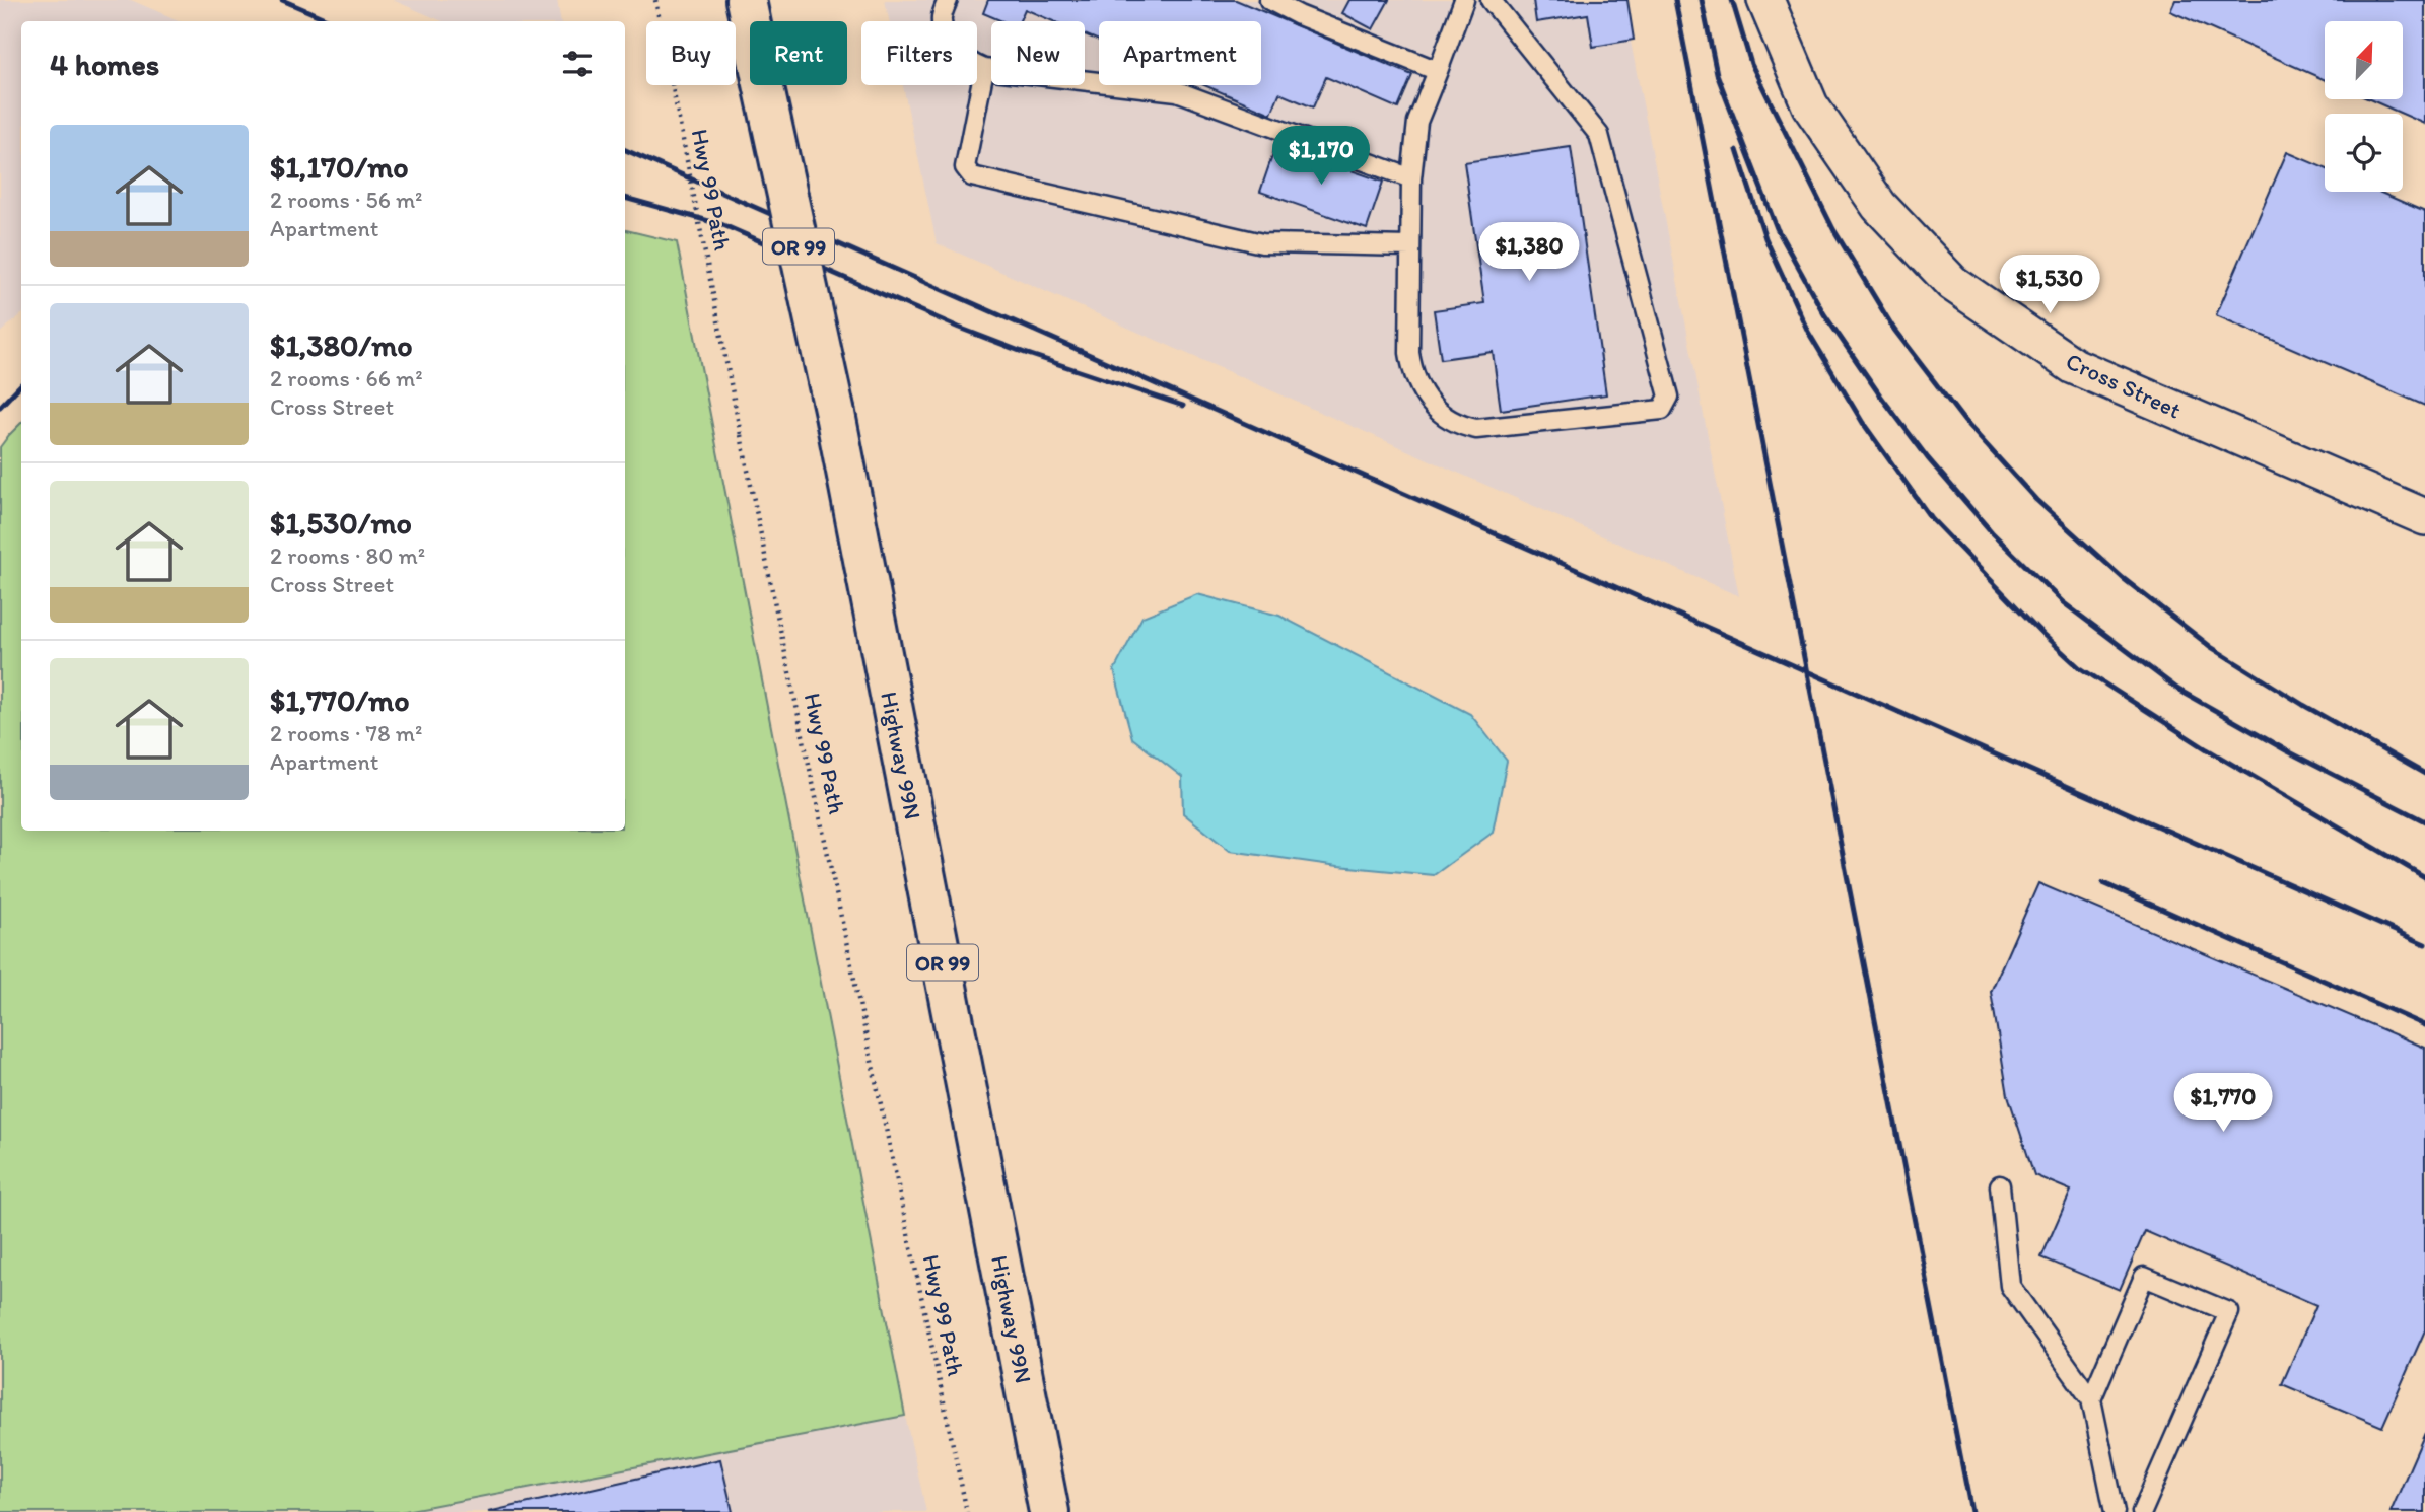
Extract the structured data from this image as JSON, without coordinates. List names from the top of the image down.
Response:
{
  "streets": {
    "main road": ["OR 99", "Highway 99N"],
    "street": ["Cross Street"],
    "path": ["Hwy 99 Path"]
  },
  "north": "top right",
  "page": {
    "chip": [
      "Buy",
      "Rent",
      "Filters",
      "New",
      "Apartment"
    ],
    "heading": "4 homes",
    "list": [
      {
        "name": "$1,170/mo",
        "note": "2 rooms · 56 m² · Apartment"
      },
      {
        "name": "$1,380/mo",
        "note": "2 rooms · 66 m² · Cross Street"
      },
      {
        "name": "$1,530/mo",
        "note": "2 rooms · 80 m² · Cross Street"
      },
      {
        "name": "$1,770/mo",
        "note": "2 rooms · 78 m² · Apartment"
      }
    ],
    "price": [
      "$1,170",
      "$1,380",
      "$1,530",
      "$1,770"
    ]
  }
}
